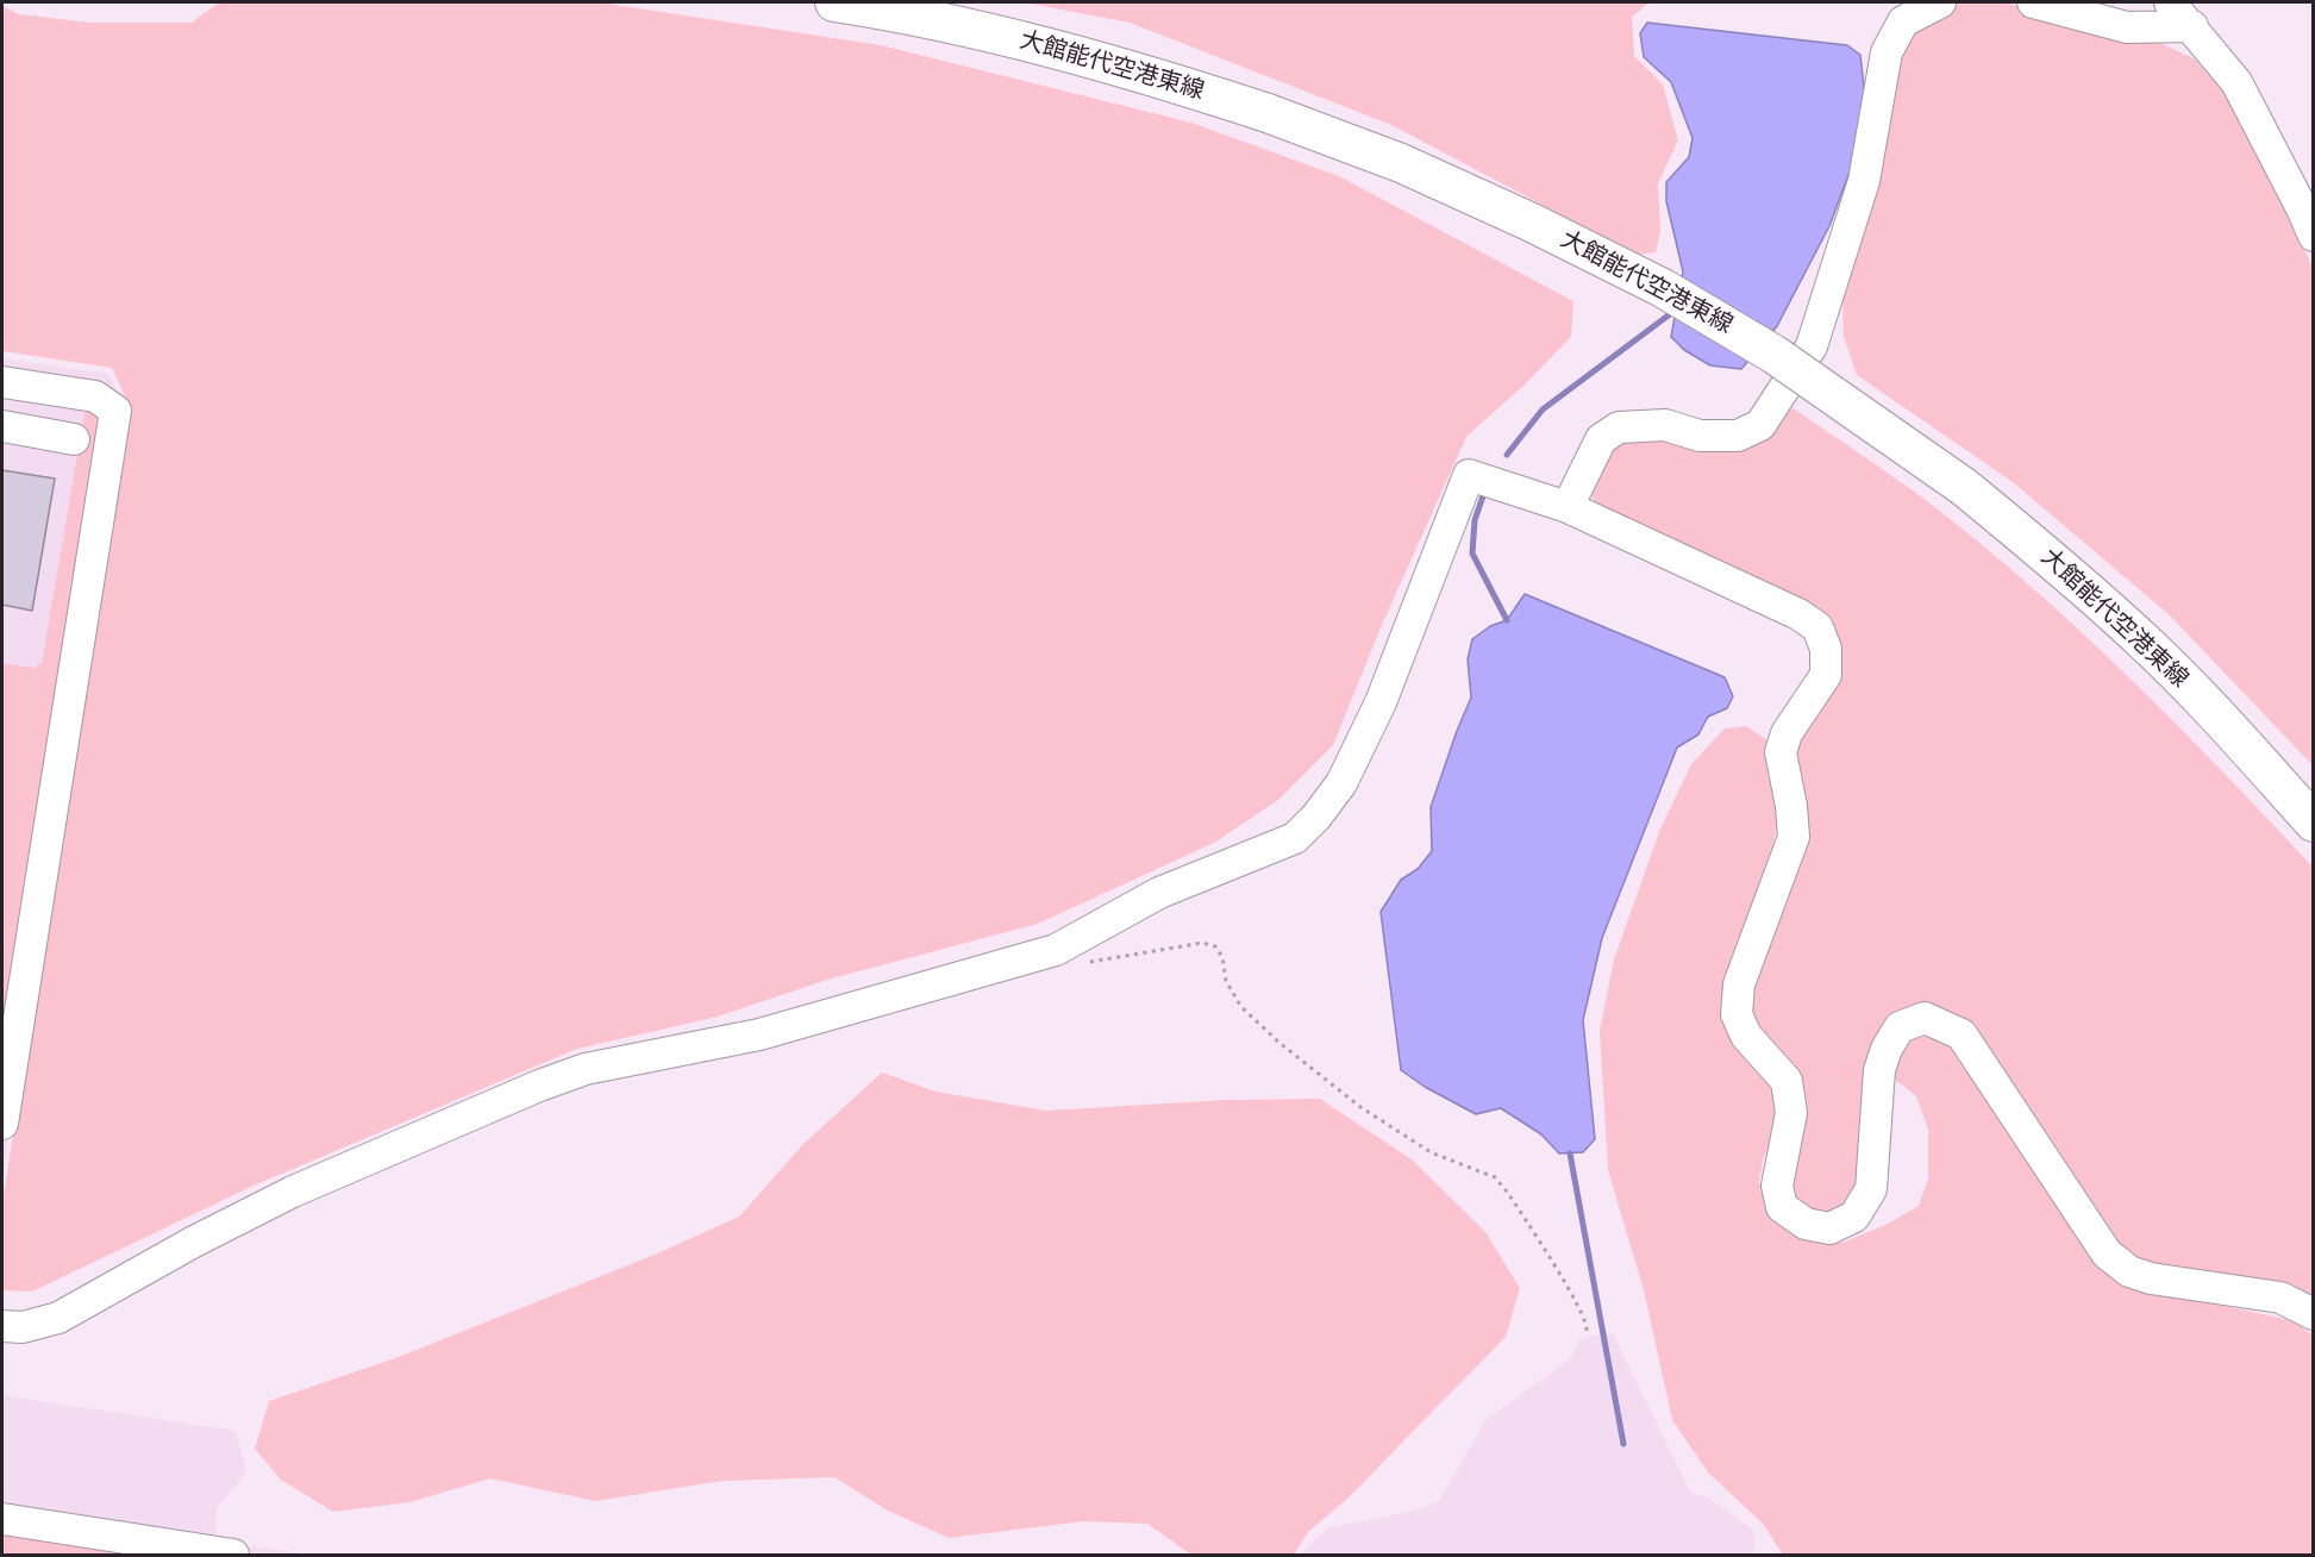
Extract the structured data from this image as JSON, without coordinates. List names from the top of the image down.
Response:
{
  "streets": {
    "main road": ["大館能代空港東線"]
  }
}
